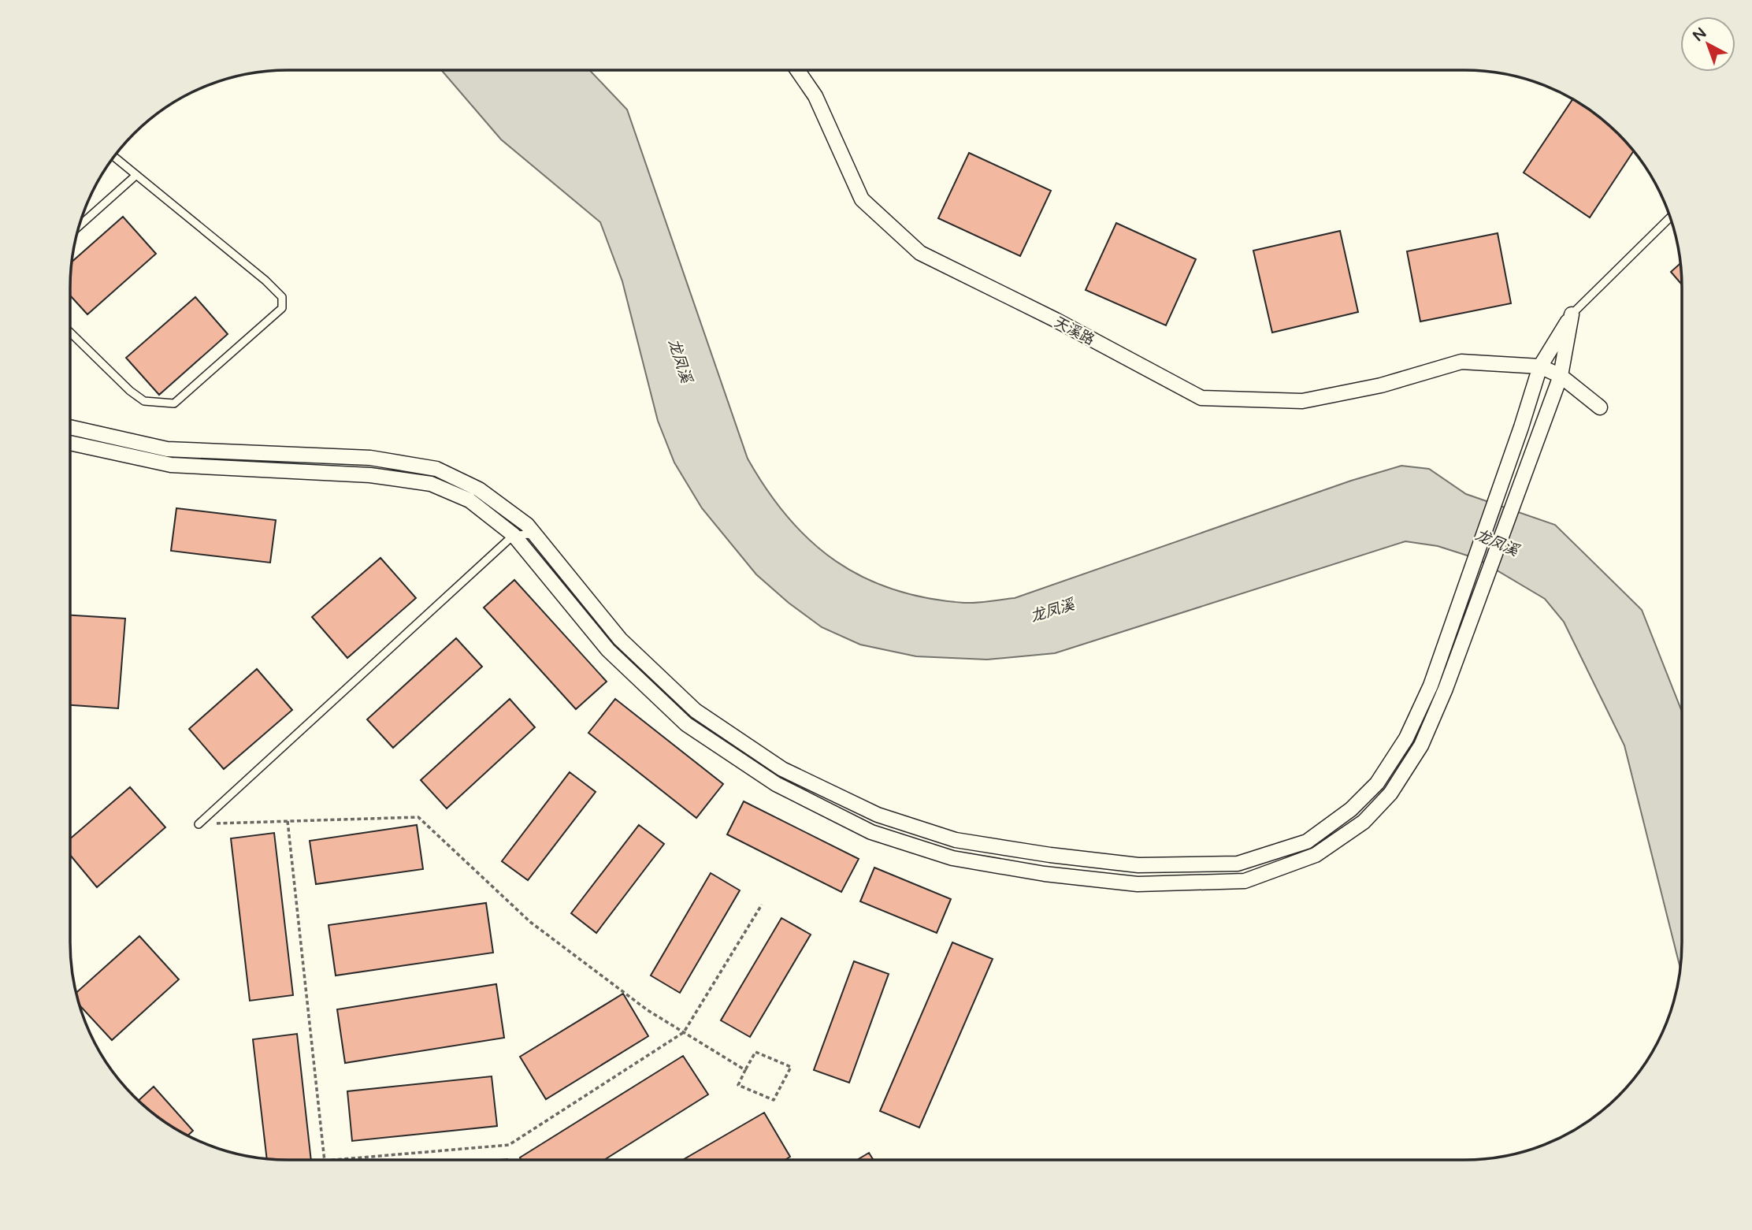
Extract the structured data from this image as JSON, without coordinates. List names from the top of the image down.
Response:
{
  "streets": {
    "street": ["天溪路"]
  },
  "water": ["龙凤溪"],
  "north": "top left"
}
